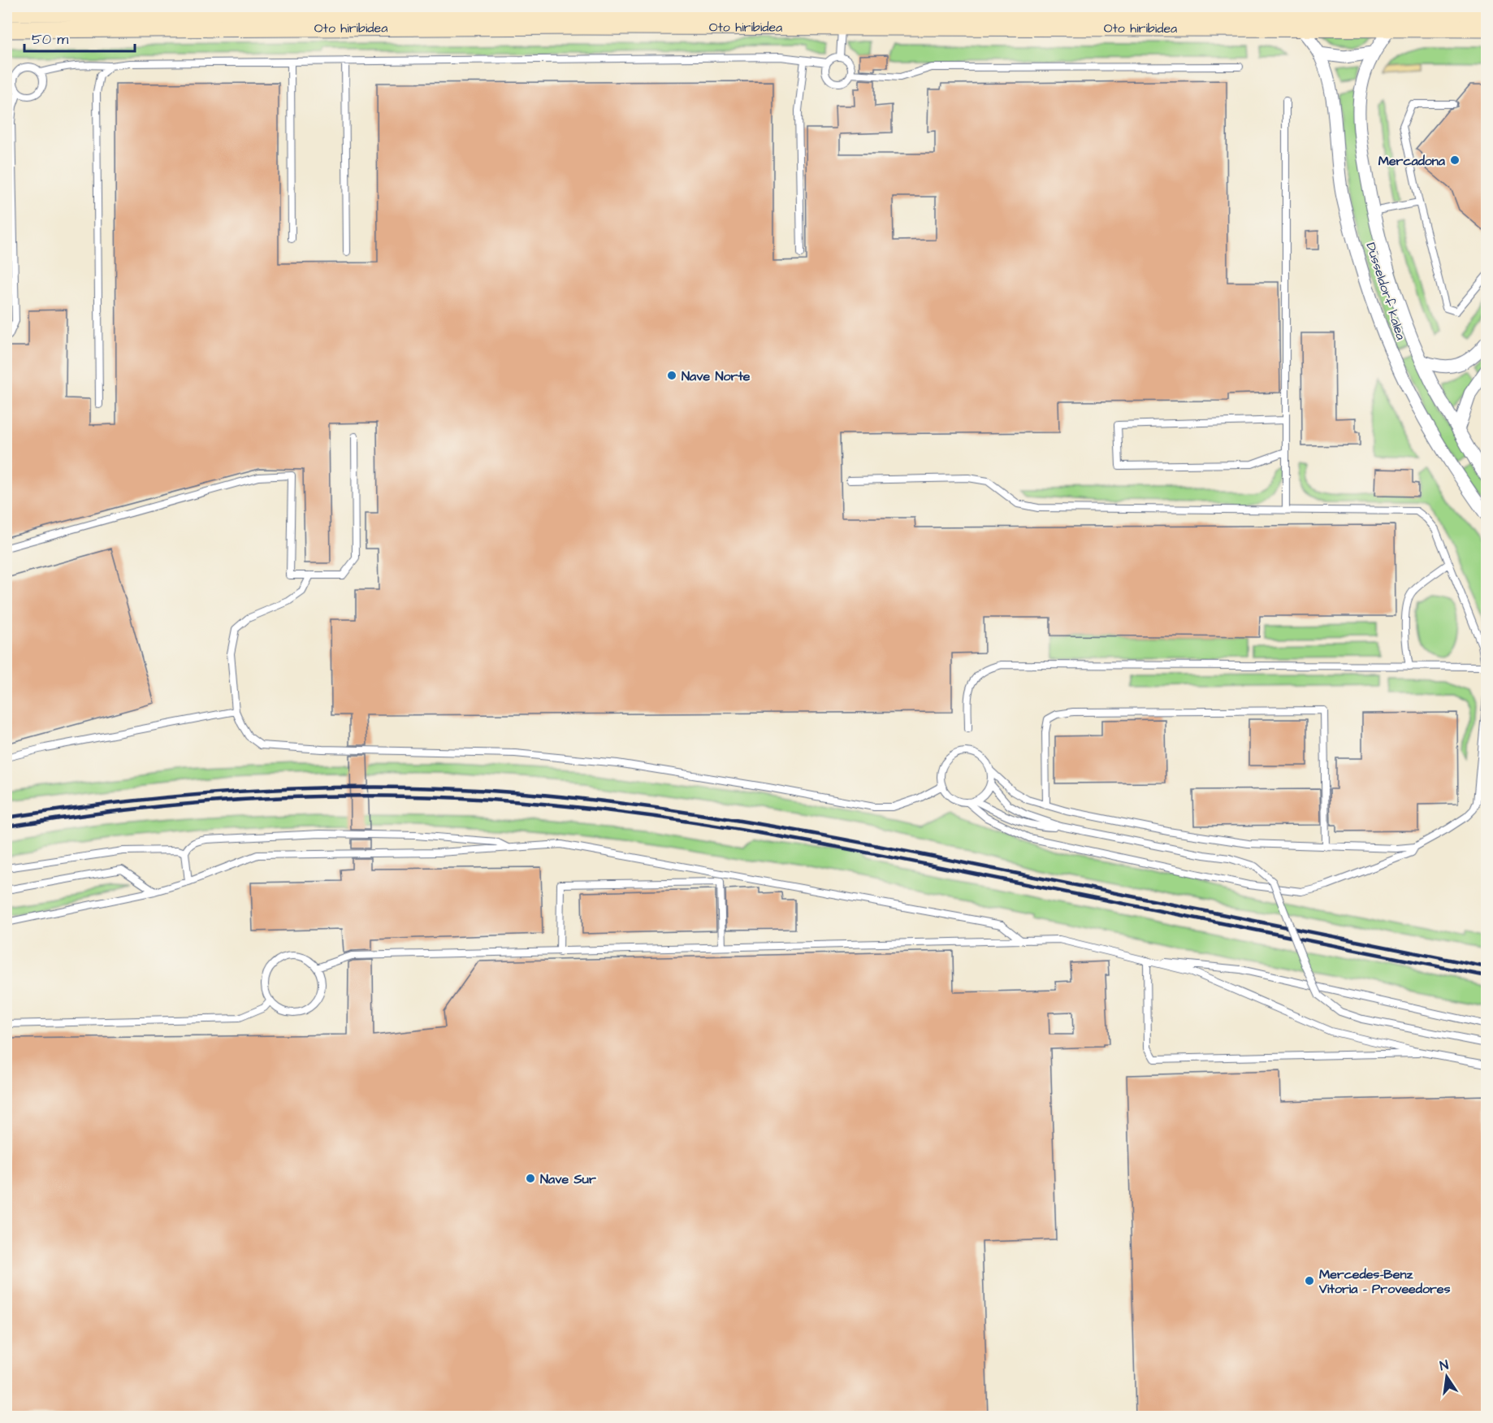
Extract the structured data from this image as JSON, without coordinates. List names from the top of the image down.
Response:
{
  "streets": {
    "street": ["Oto hiribidea", "Düsseldorf kalea"]
  },
  "crossings": [
    ["Oto hiribidea", "Düsseldorf kalea"]
  ],
  "places": [
    "Mercadona",
    "Nave Norte",
    "Nave Sur",
    "Mercedes-Benz Vitoria - Proveedores"
  ],
  "scale_bar": "50 m",
  "north": "top"
}
